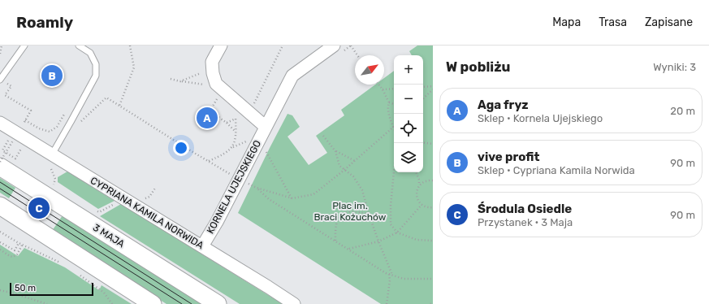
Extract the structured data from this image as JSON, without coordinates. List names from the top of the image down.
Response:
{
  "streets": {
    "main road": ["3 MAJA"],
    "street": ["KORNELA UJEJSKIEGO", "CYPRIANA KAMILA NORWIDA"]
  },
  "crossings": [
    ["KORNELA UJEJSKIEGO", "CYPRIANA KAMILA NORWIDA"]
  ],
  "parks": ["Plac im. Braci Kożuchów"],
  "scale_bar": "50 m",
  "north": "top right",
  "page": {
    "header": "Roamly",
    "nav": ["Mapa", "Trasa", "Zapisane"],
    "heading": ["W pobliżu", "Wyniki: 3"],
    "map_buttons": ["+", "−"],
    "pins": ["B", "A", "C"],
    "list": [
      {
        "mark": "A",
        "name": "Aga fryz",
        "note": "Sklep · Kornela Ujejskiego",
        "value": "20 m"
      },
      {
        "mark": "B",
        "name": "vive profit",
        "note": "Sklep · Cypriana Kamila Norwida",
        "value": "90 m"
      },
      {
        "mark": "C",
        "name": "Środula Osiedle",
        "note": "Przystanek · 3 Maja",
        "value": "90 m"
      }
    ],
    "scale": "50 m"
  }
}
